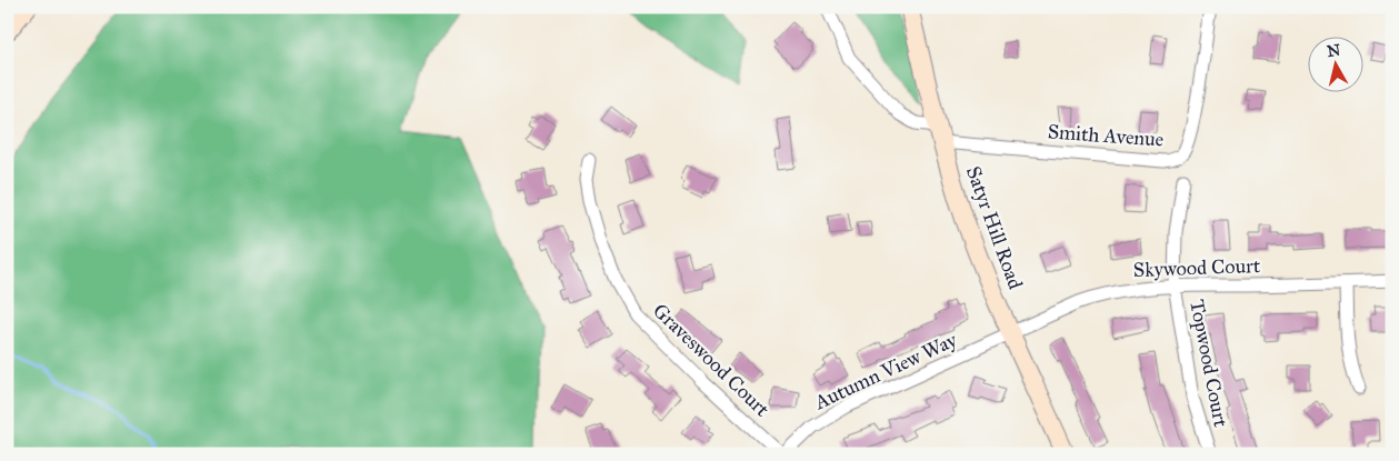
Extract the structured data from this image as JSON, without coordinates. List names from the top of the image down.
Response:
{
  "streets": {
    "street": [
      "Smith Avenue",
      "Satyr Hill Road",
      "Skywood Court",
      "Graveswood Court",
      "Topwood Court",
      "Autumn View Way"
    ]
  },
  "crossings": [
    ["Smith Avenue", "Satyr Hill Road"],
    ["Satyr Hill Road", "Skywood Court"],
    ["Satyr Hill Road", "Autumn View Way"],
    ["Skywood Court", "Topwood Court"],
    ["Skywood Court", "Autumn View Way"],
    ["Graveswood Court", "Autumn View Way"]
  ],
  "north": "top"
}
